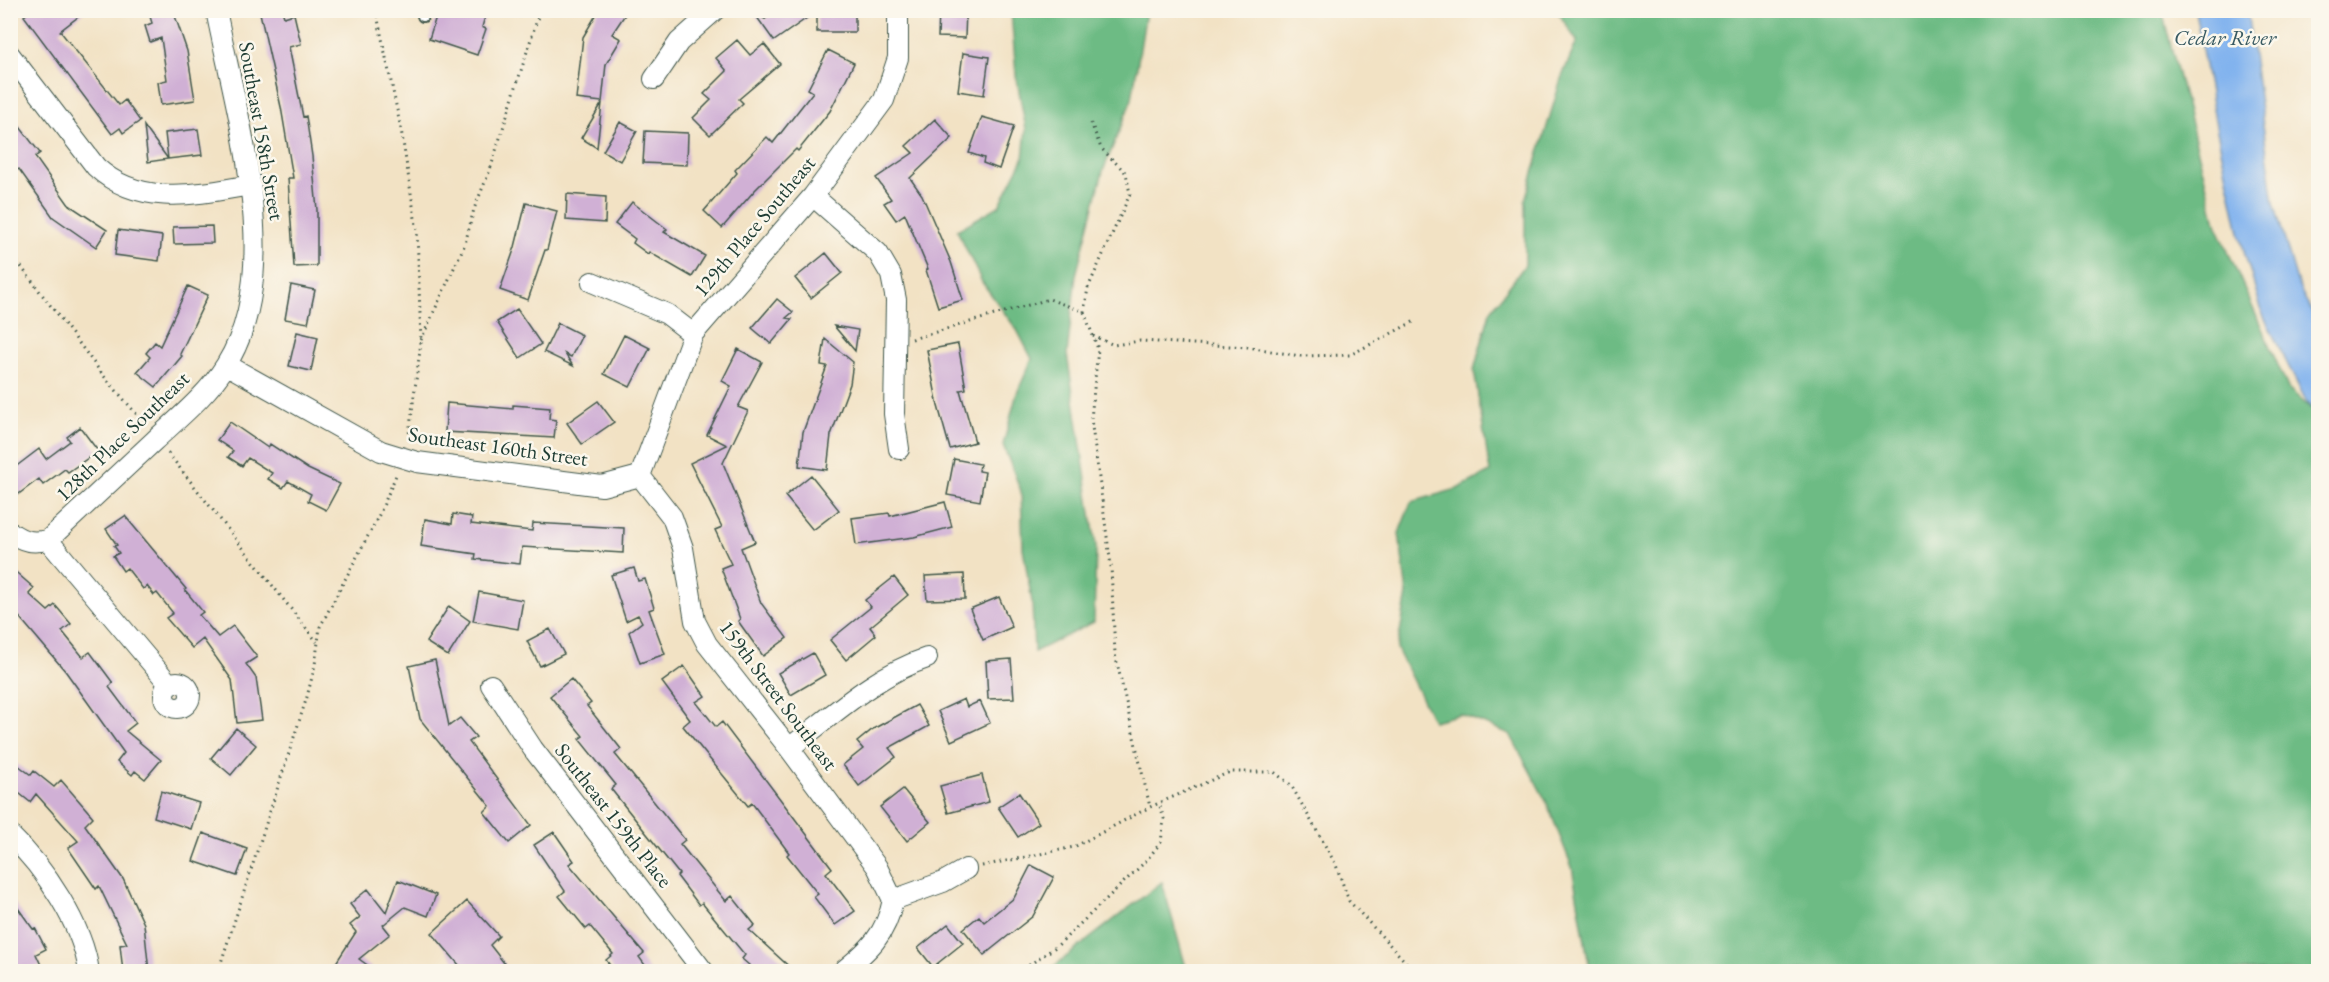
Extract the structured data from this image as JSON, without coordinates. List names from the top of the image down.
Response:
{
  "streets": {
    "street": [
      "Southeast 158th Street",
      "129th Place Southeast",
      "128th Place Southeast",
      "Southeast 160th Street",
      "159th Street Southeast",
      "Southeast 159th Place"
    ]
  },
  "crossings": [
    ["Southeast 158th Street", "128th Place Southeast"],
    ["Southeast 158th Street", "Southeast 160th Street"],
    ["129th Place Southeast", "Southeast 160th Street"],
    ["129th Place Southeast", "159th Street Southeast"],
    ["128th Place Southeast", "Southeast 160th Street"],
    ["Southeast 160th Street", "159th Street Southeast"]
  ],
  "water": ["Cedar River"]
}
